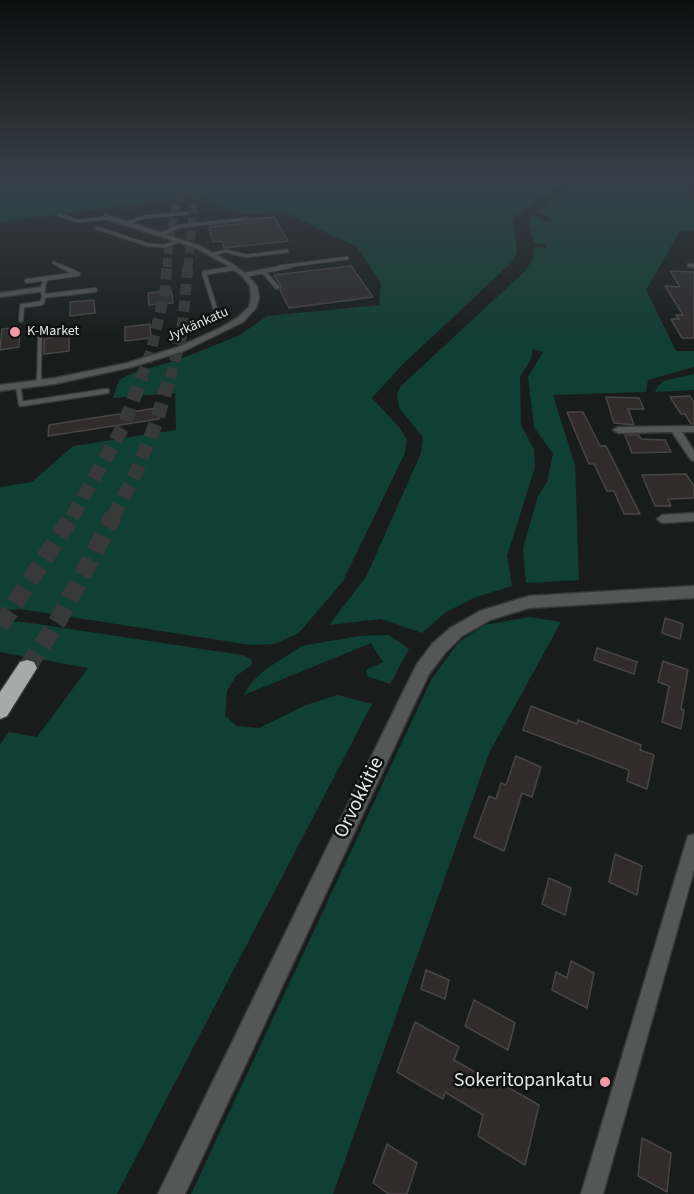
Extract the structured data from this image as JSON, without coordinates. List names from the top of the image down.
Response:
{
  "streets": {
    "street": ["Jyrkänkatu", "Orvokkitie"]
  },
  "places": ["K-Market", "Sokeritopankatu"]
}
